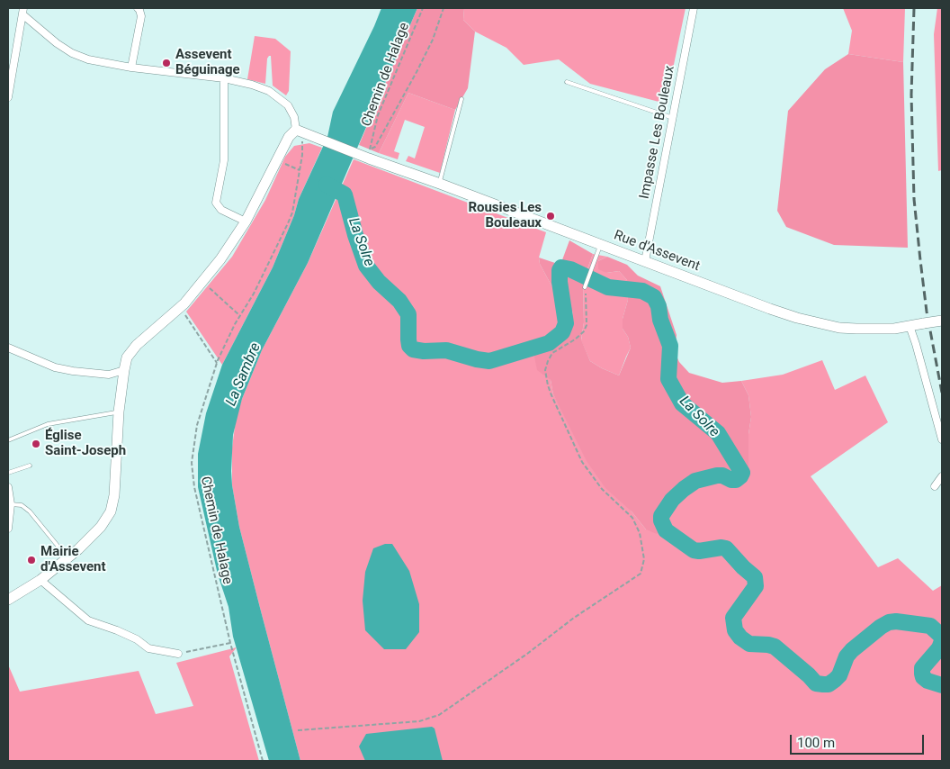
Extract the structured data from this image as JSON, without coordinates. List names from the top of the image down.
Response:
{
  "streets": {
    "street": ["Impasse Les Bouleaux", "Rue d'Assevent"],
    "path": ["Chemin de Halage"]
  },
  "crossings": [
    ["Chemin de Halage", "Rue d'Assevent"],
    ["Impasse Les Bouleaux", "Rue d'Assevent"]
  ],
  "water": ["La Solre", "La Sambre"],
  "places": [
    "Assevent Béguinage",
    "Rousies Les Bouleaux",
    "Église Saint-Joseph",
    "Mairie d'Assevent"
  ],
  "scale_bar": "100 m"
}
